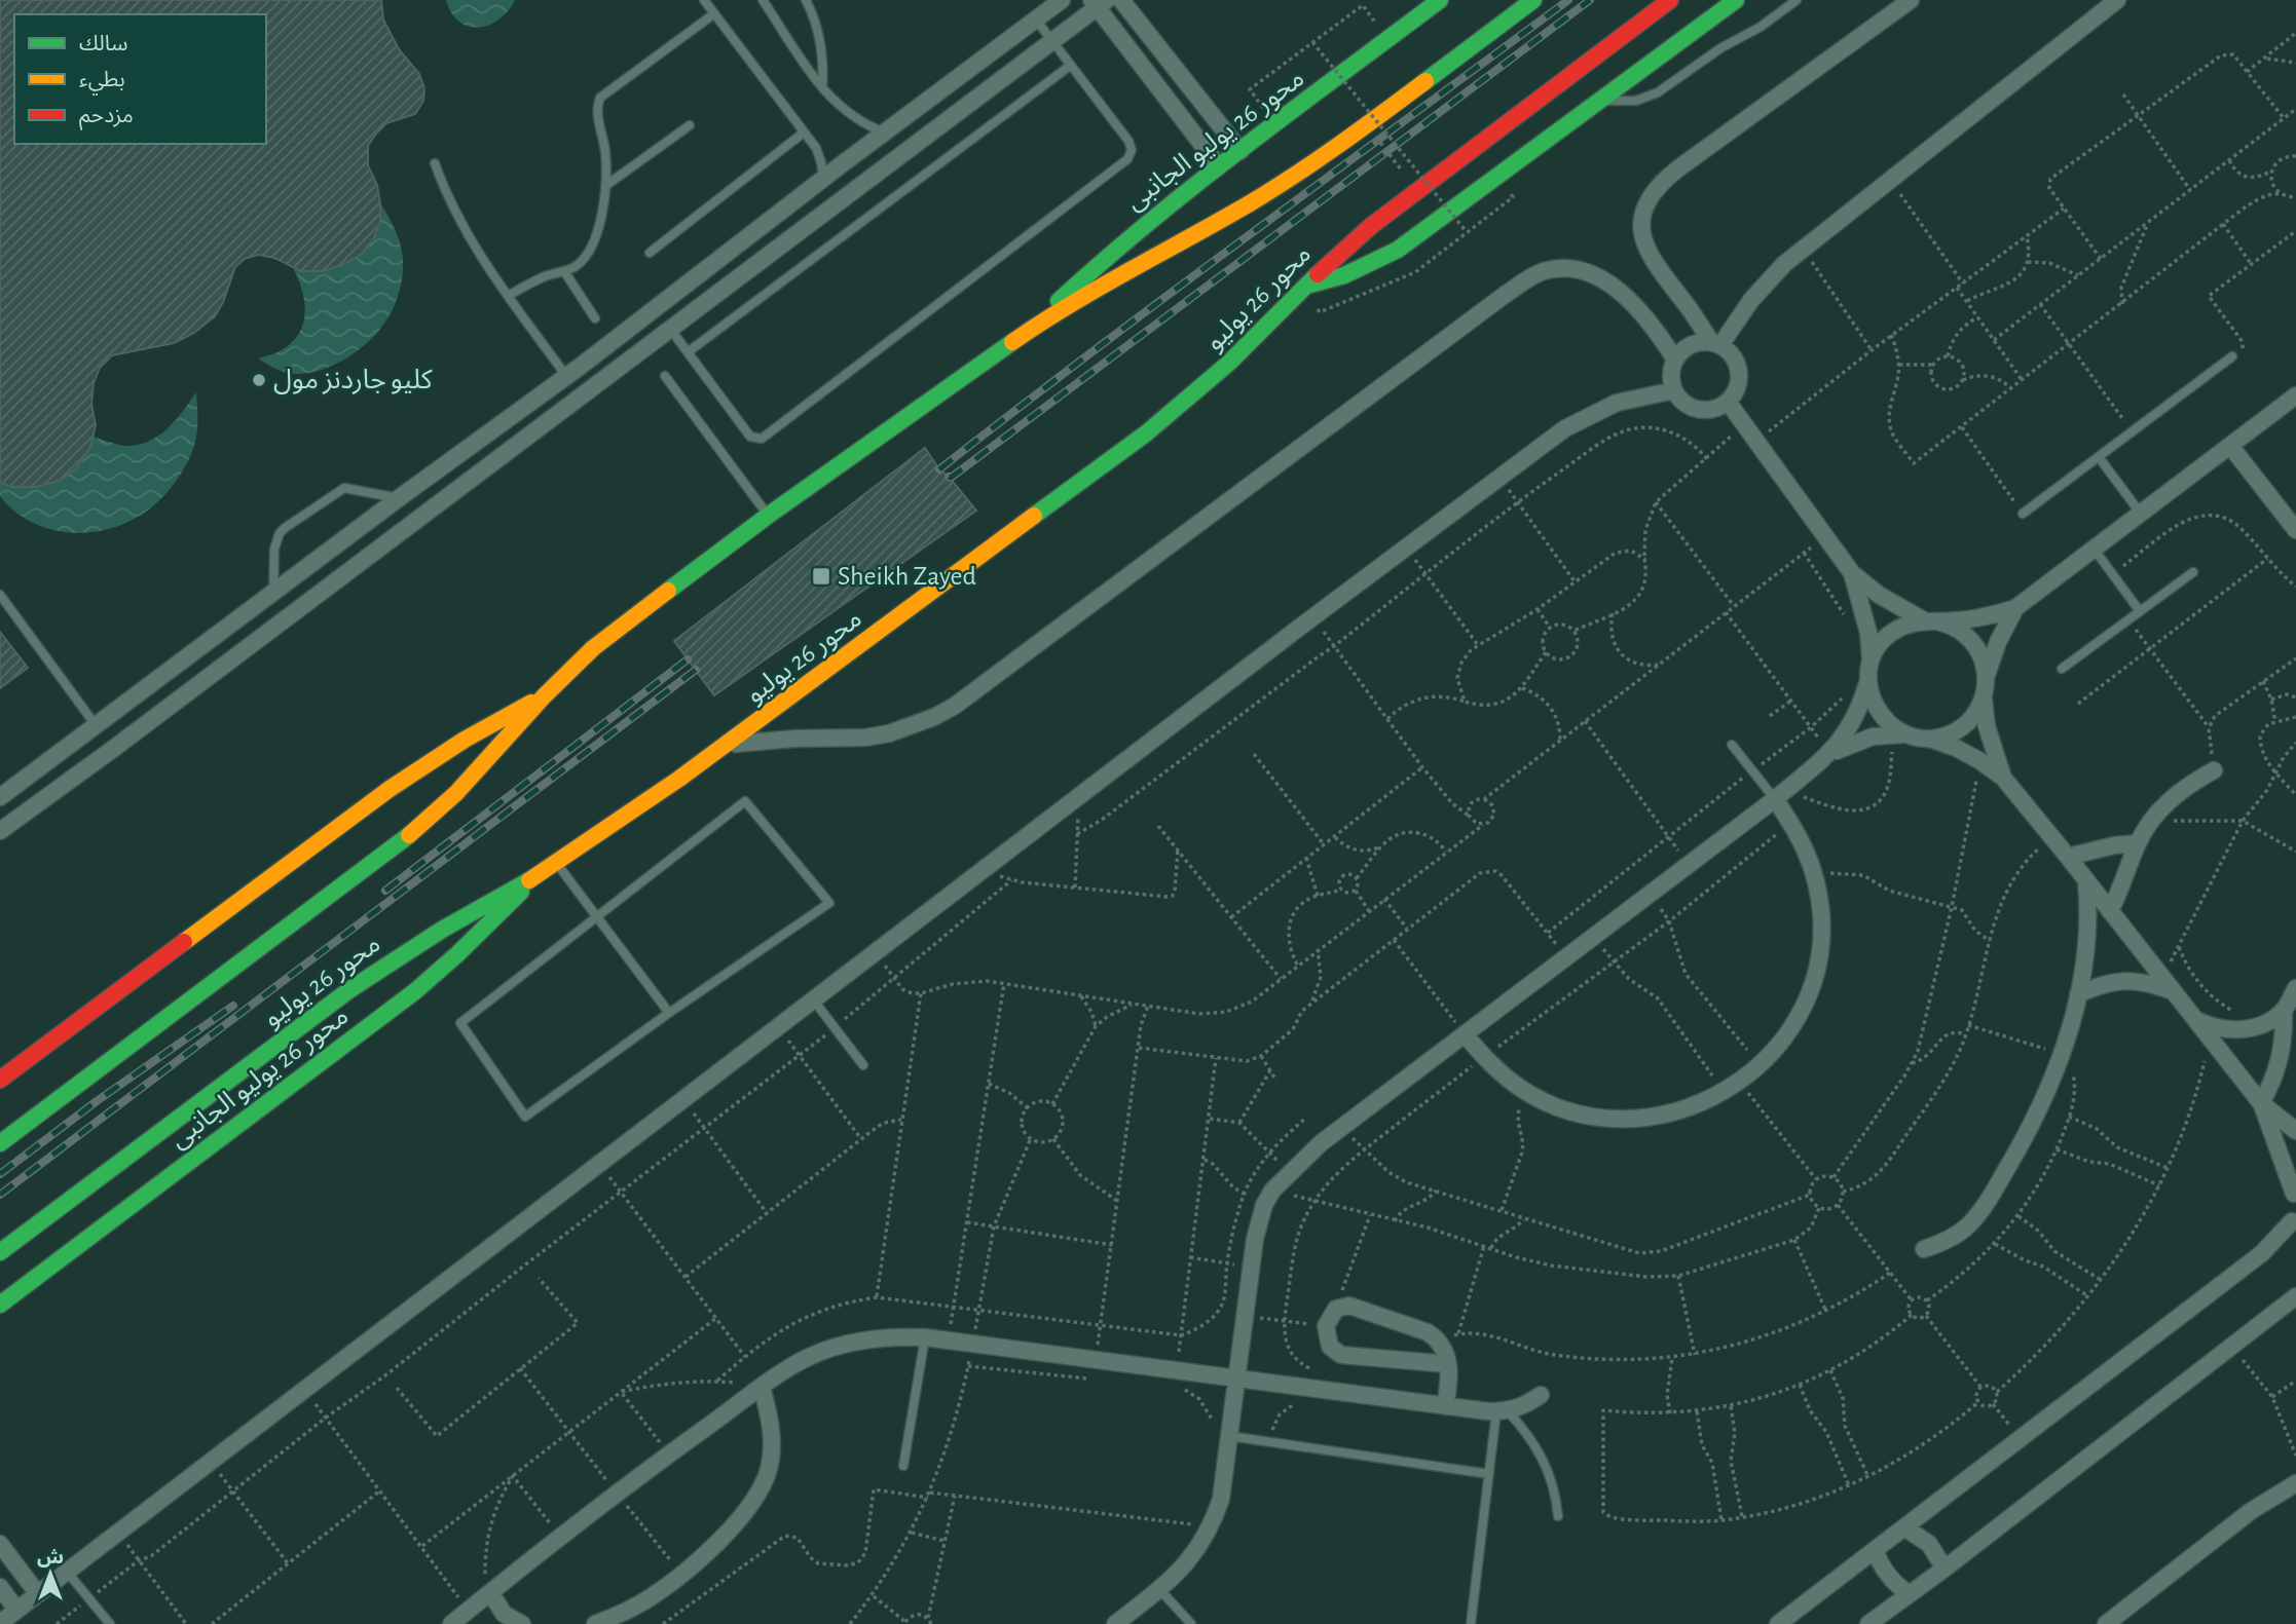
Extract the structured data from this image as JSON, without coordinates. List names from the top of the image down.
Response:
{
  "streets": {
    "main road": ["محور 26 يوليو الجانبى", "محور 26 يوليو"]
  },
  "crossings": [
    ["محور 26 يوليو الجانبى", "محور 26 يوليو"]
  ],
  "places": {
    "other": ["كليو جاردنز مول"],
    "transit": ["Sheikh Zayed"]
  },
  "legend": ["سالك", "بطيء", "مزدحم"],
  "north": "top"
}
